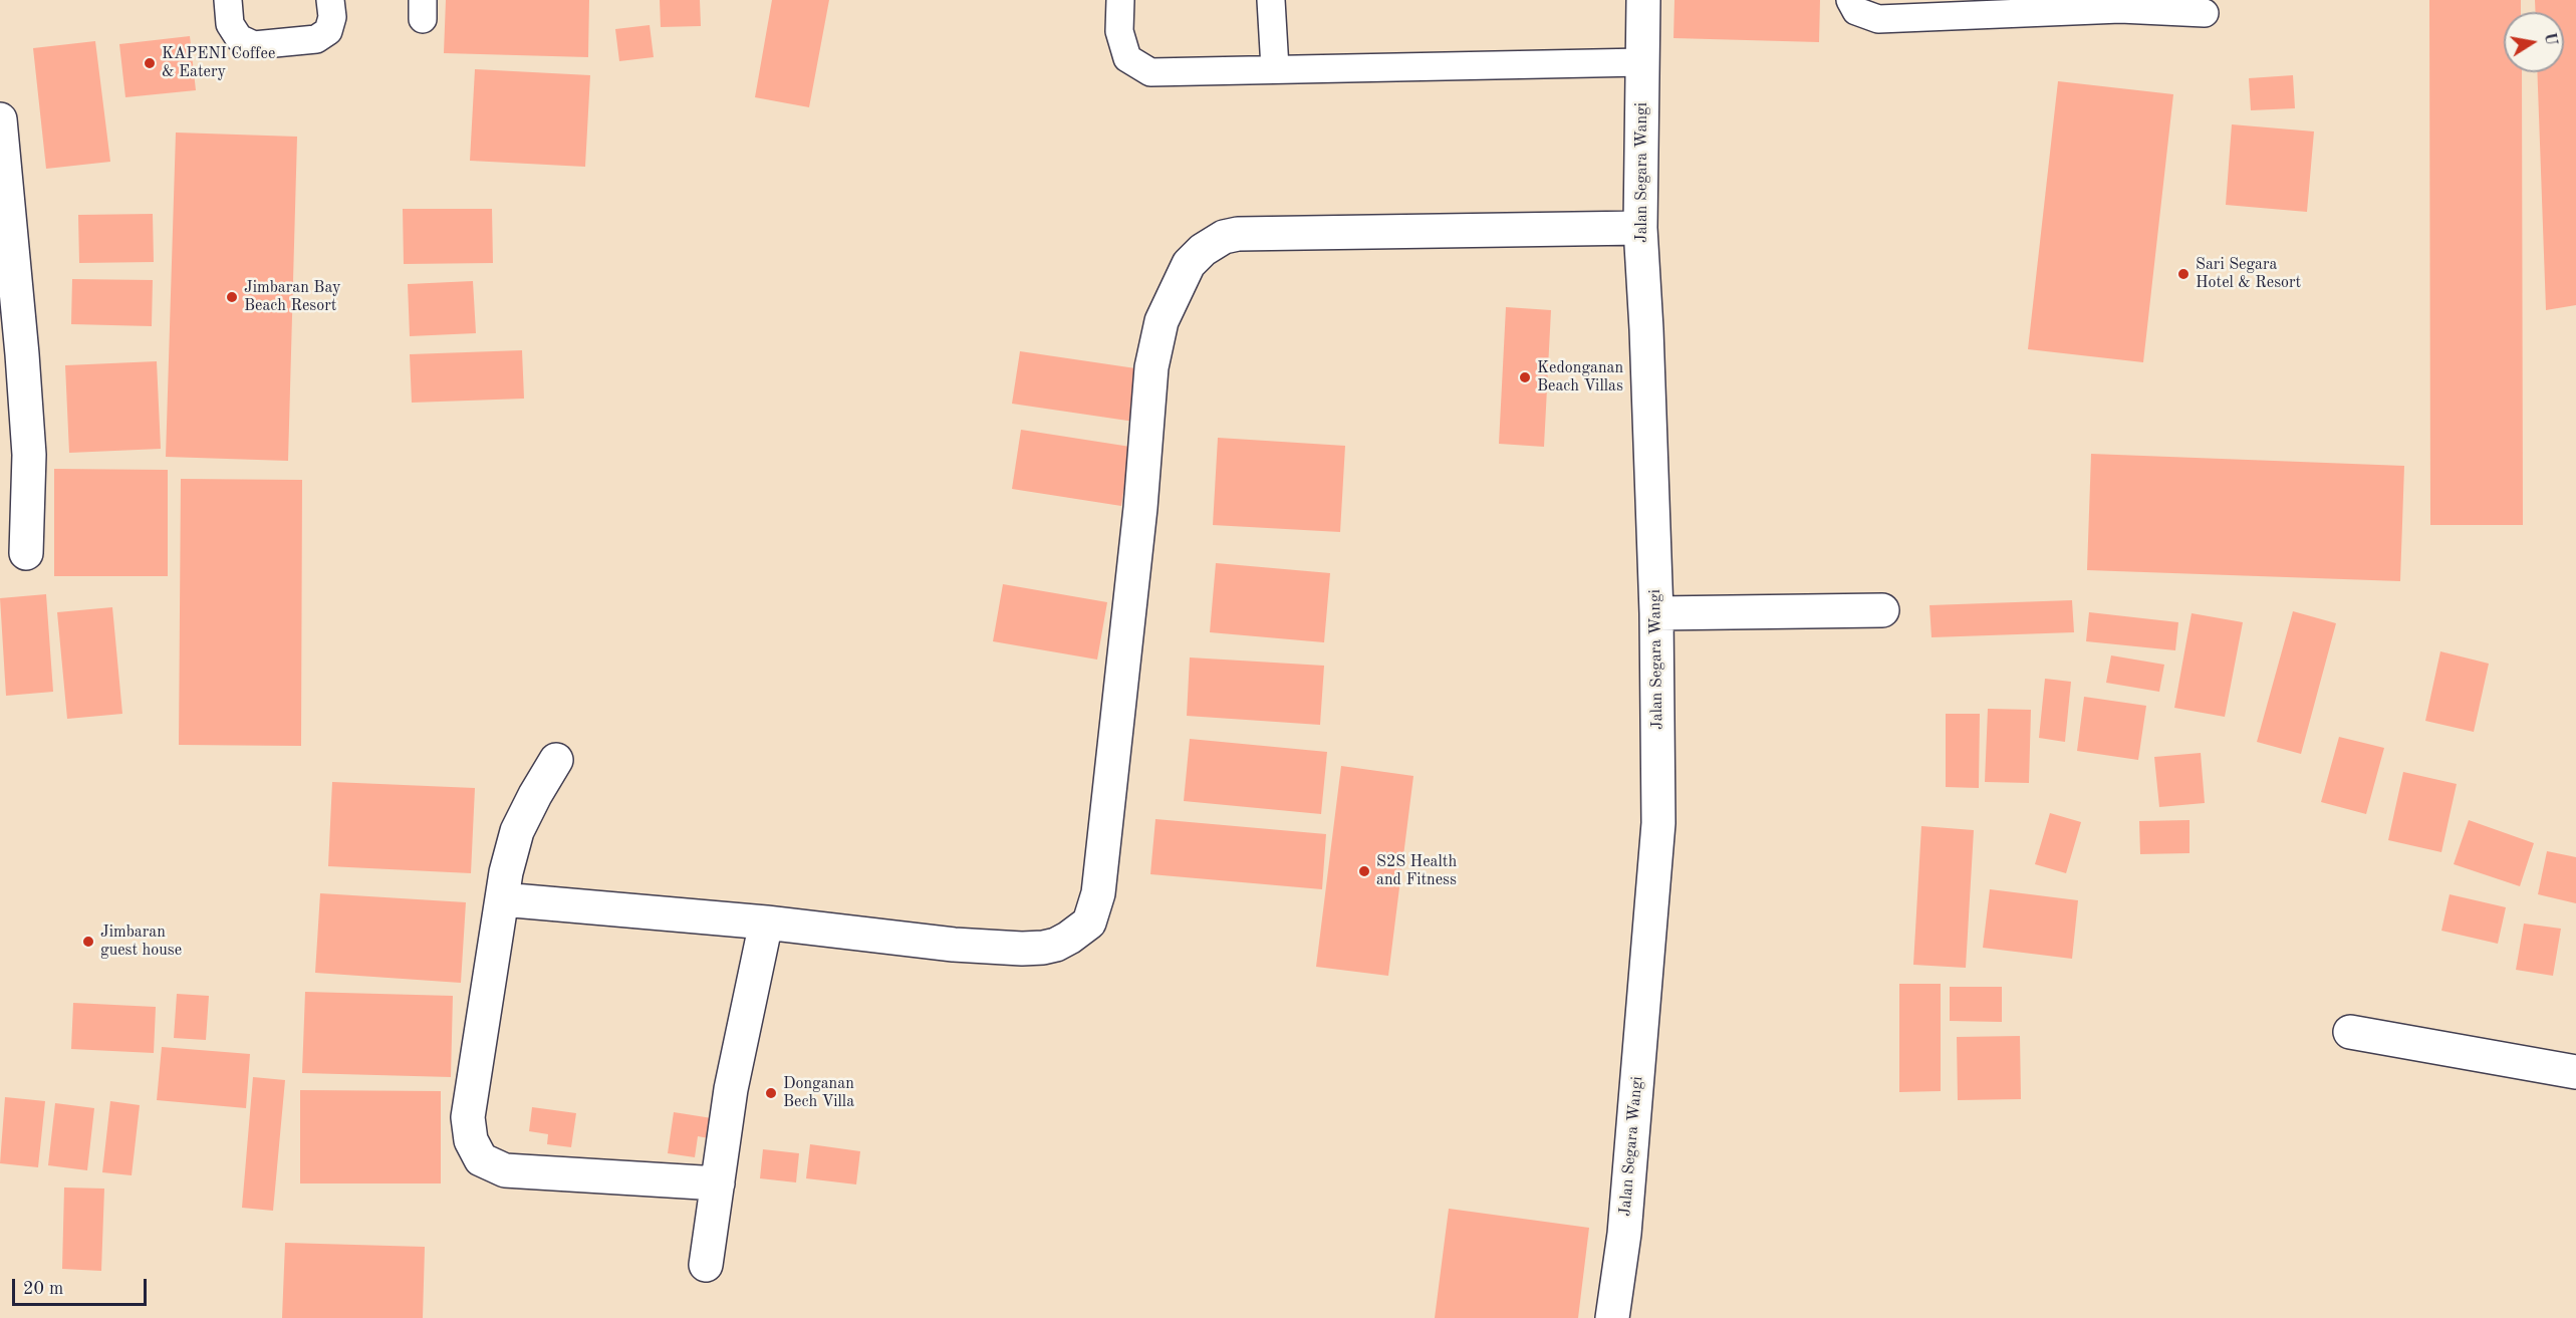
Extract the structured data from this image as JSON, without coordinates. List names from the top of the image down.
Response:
{
  "streets": {
    "street": ["Jalan Segara Wangi"]
  },
  "places": [
    "KAPENI Coffee & Eatery",
    "Sari Segara Hotel & Resort",
    "Jimbaran Bay Beach Resort",
    "Kedonganan Beach Villas",
    "S2S Health and Fitness",
    "Jimbaran guest house",
    "Donganan Bech Villa"
  ],
  "scale_bar": "20 m",
  "north": "right"
}
